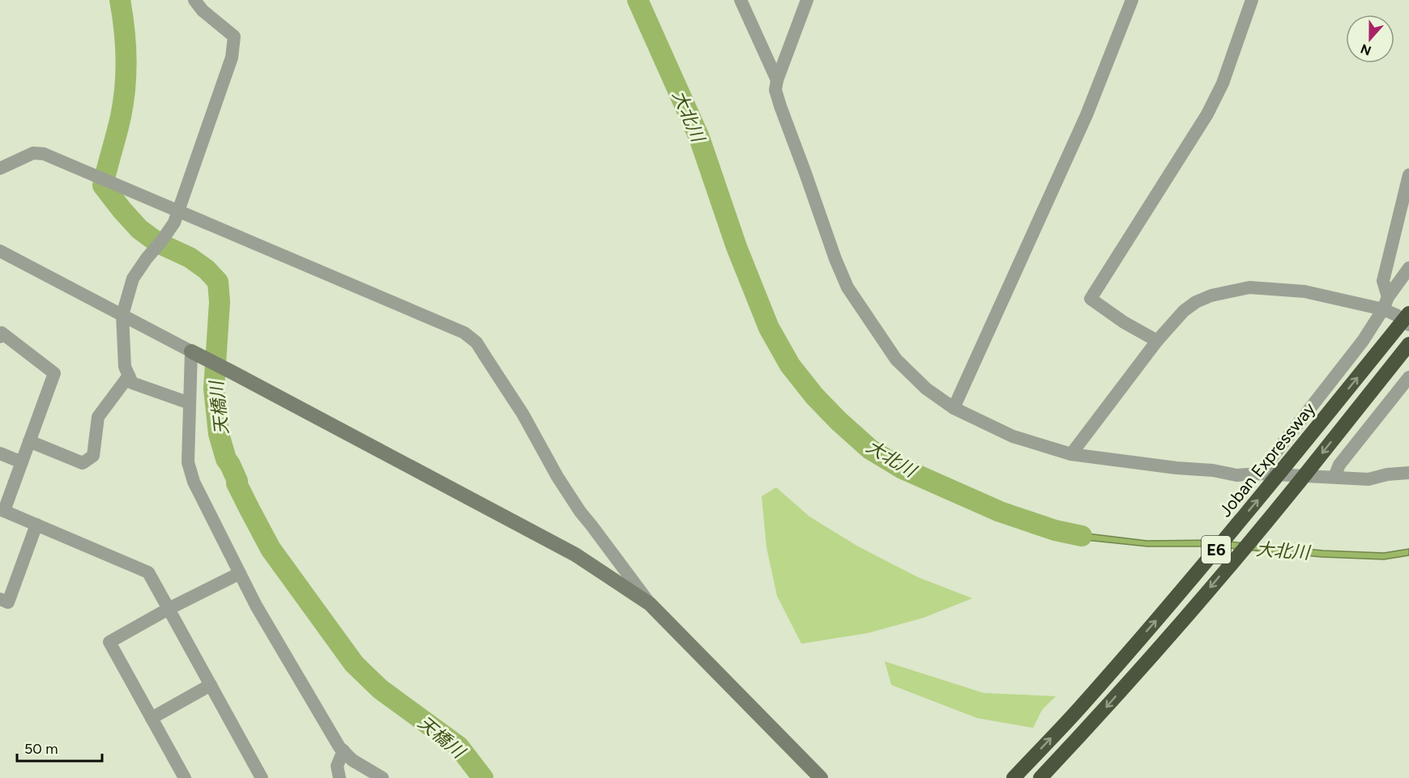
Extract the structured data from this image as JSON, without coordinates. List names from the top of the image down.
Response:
{
  "streets": {
    "highway": ["Joban Expressway", "E6"]
  },
  "water": ["大北川", "天橋川"],
  "scale_bar": "50 m",
  "north": "bottom"
}
